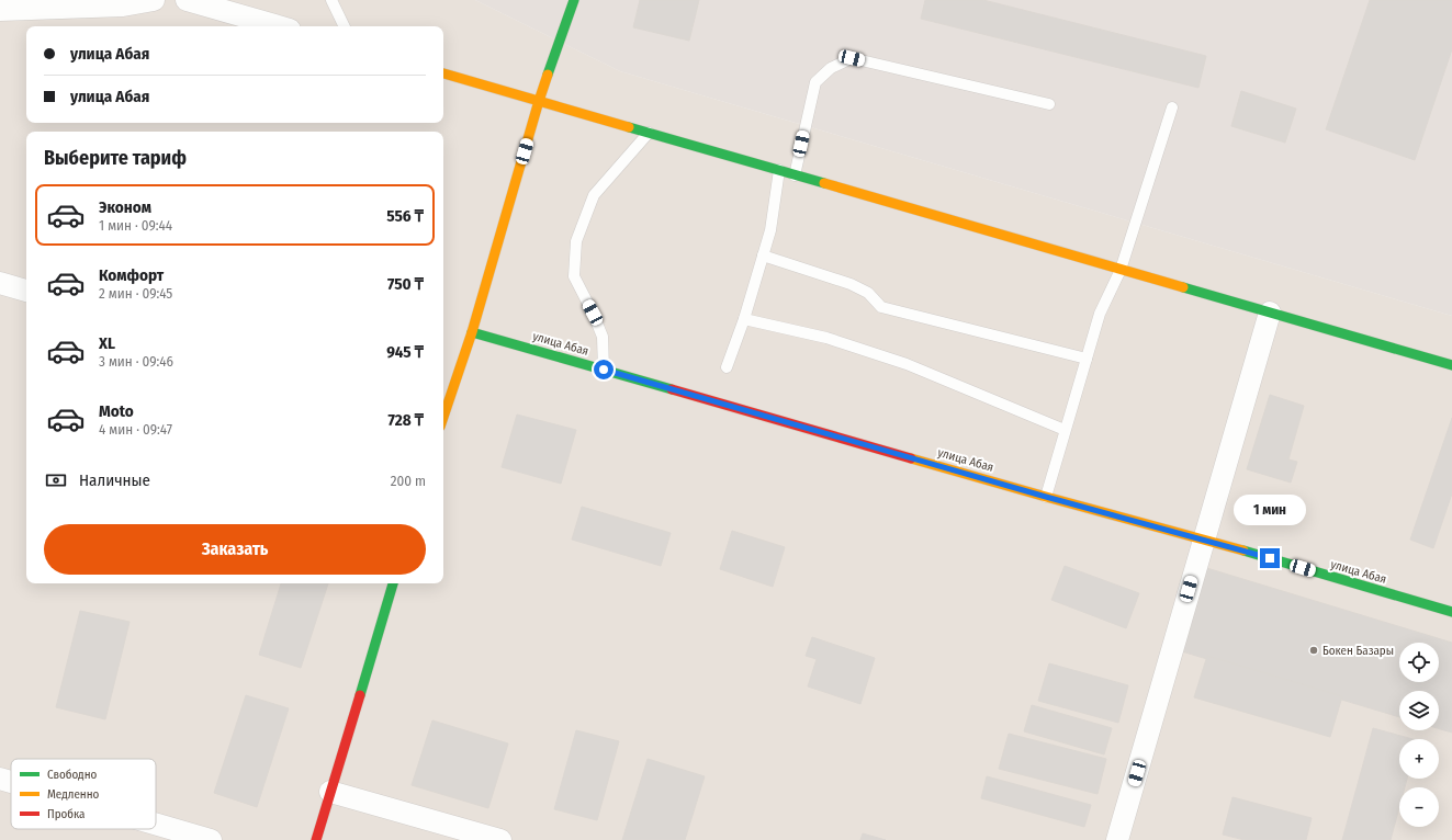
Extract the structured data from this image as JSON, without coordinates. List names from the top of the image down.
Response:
{
  "streets": {
    "street": ["улица Абая"]
  },
  "places": ["Бокен Базары"],
  "legend": ["Свободно", "Медленно", "Пробка"],
  "page": {
    "banner": ["улица Абая", "улица Абая"],
    "heading": "Выберите тариф",
    "list": [
      {
        "name": "Эконом",
        "note": "1 мин · 09:44",
        "value": "556 ₸"
      },
      {
        "name": "Комфорт",
        "note": "2 мин · 09:45",
        "value": "750 ₸"
      },
      {
        "name": "XL",
        "note": "3 мин · 09:46",
        "value": "945 ₸"
      },
      {
        "name": "Moto",
        "note": "4 мин · 09:47",
        "value": "728 ₸"
      }
    ],
    "pay": ["Наличные", "200 m"],
    "bubble": "1 мин",
    "buttons": "Заказать",
    "map_buttons": ["+", "−"]
  }
}
